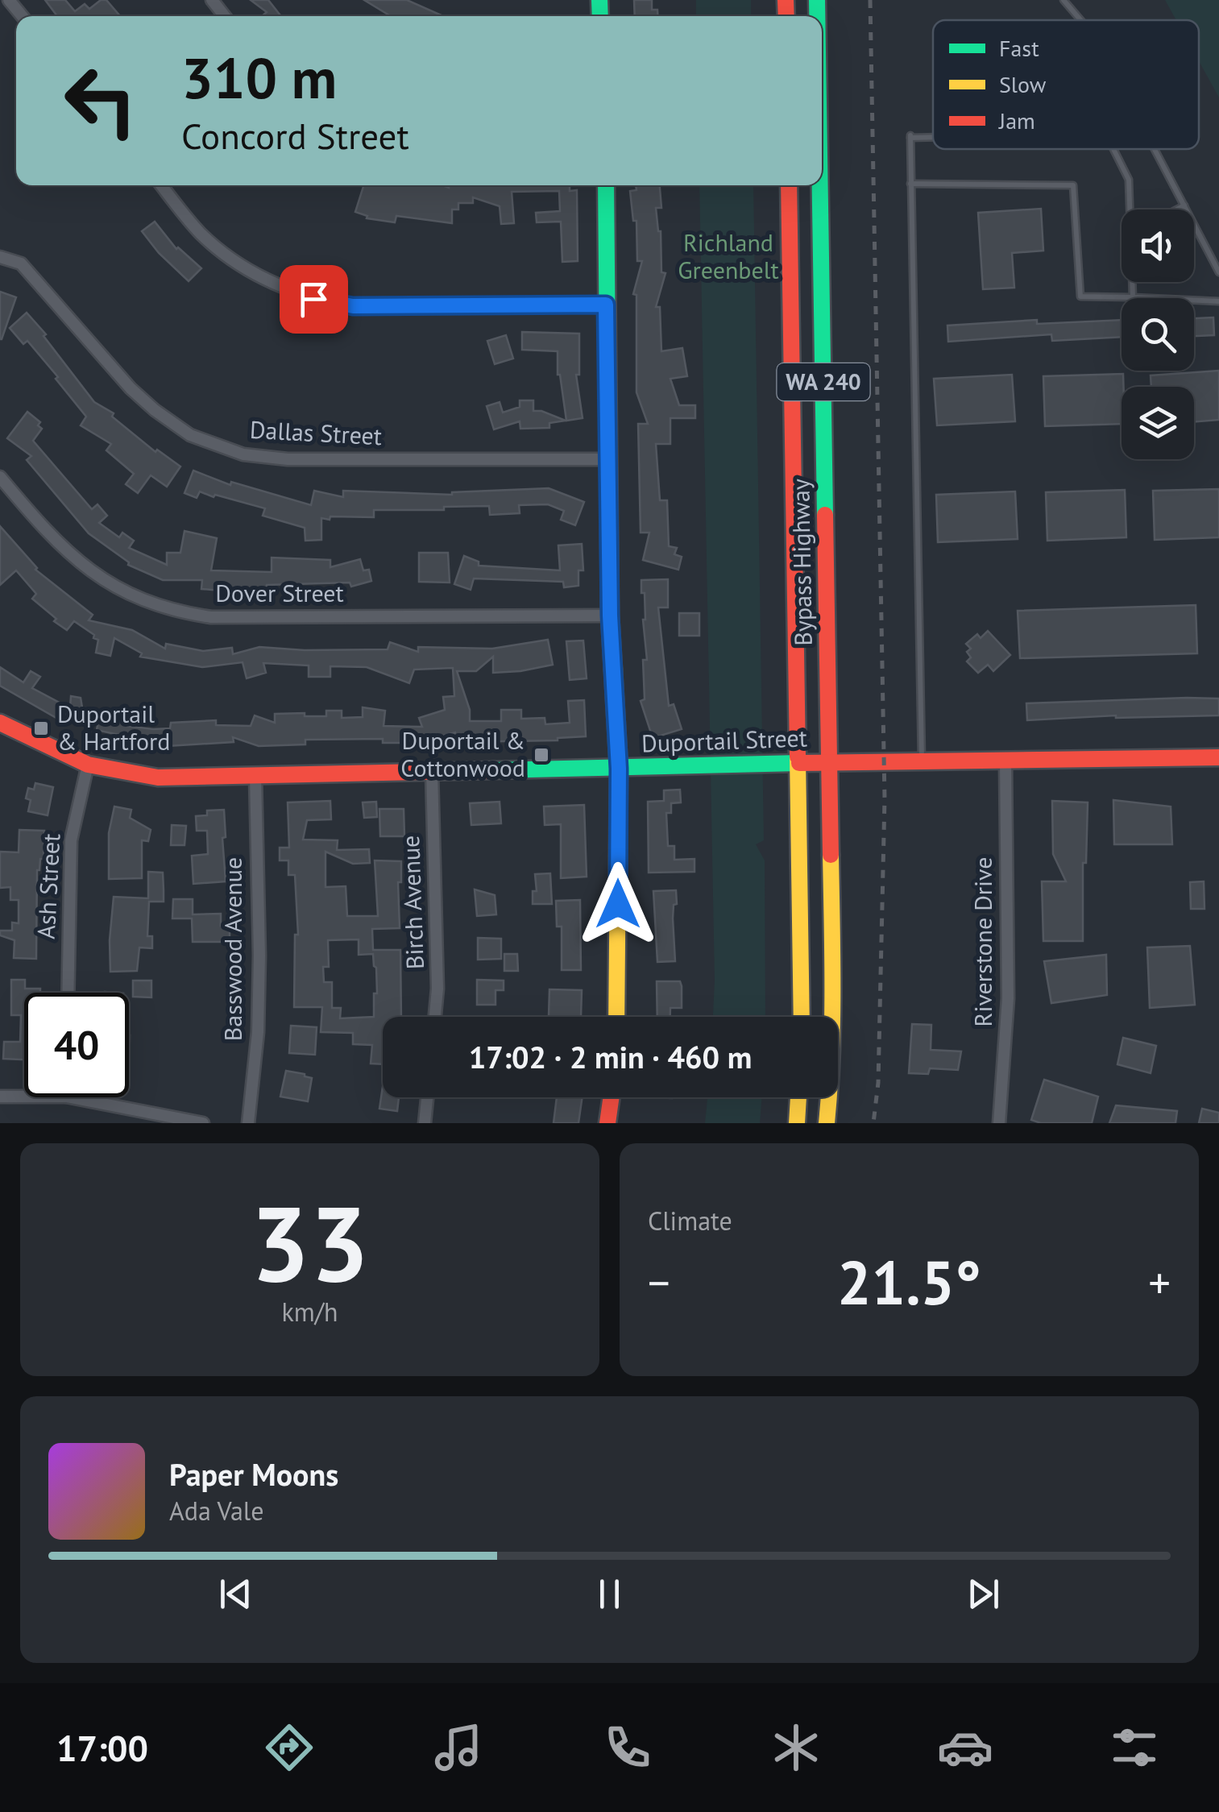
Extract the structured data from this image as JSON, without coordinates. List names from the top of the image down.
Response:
{
  "streets": {
    "main road": ["WA 240", "Bypass Highway", "Duportail Street"],
    "street": [
      "Dallas Street",
      "Dover Street",
      "Ash Street",
      "Birch Avenue",
      "Riverstone Drive",
      "Basswood Avenue"
    ]
  },
  "crossings": [
    ["Bypass Highway", "Duportail Street"],
    ["Duportail Street", "Ash Street"],
    ["Duportail Street", "Birch Avenue"],
    ["Duportail Street", "Riverstone Drive"],
    ["Duportail Street", "Basswood Avenue"]
  ],
  "parks": ["Richland Greenbelt"],
  "places": {
    "transit": ["Duportail & Hartford", "Duportail & Cottonwood"]
  },
  "legend": ["Fast", "Slow", "Jam"],
  "page": {
    "turn": ["310 m", "Concord Street"],
    "limit": "40",
    "trip": "17:02 · 2 min · 460 m",
    "tile": [
      ["33", "km/h"],
      "Climate"
    ],
    "heat": ["−", "21.5°", "+"],
    "song": ["Paper Moons", "Ada Vale"],
    "tabs": "17:00"
  }
}
